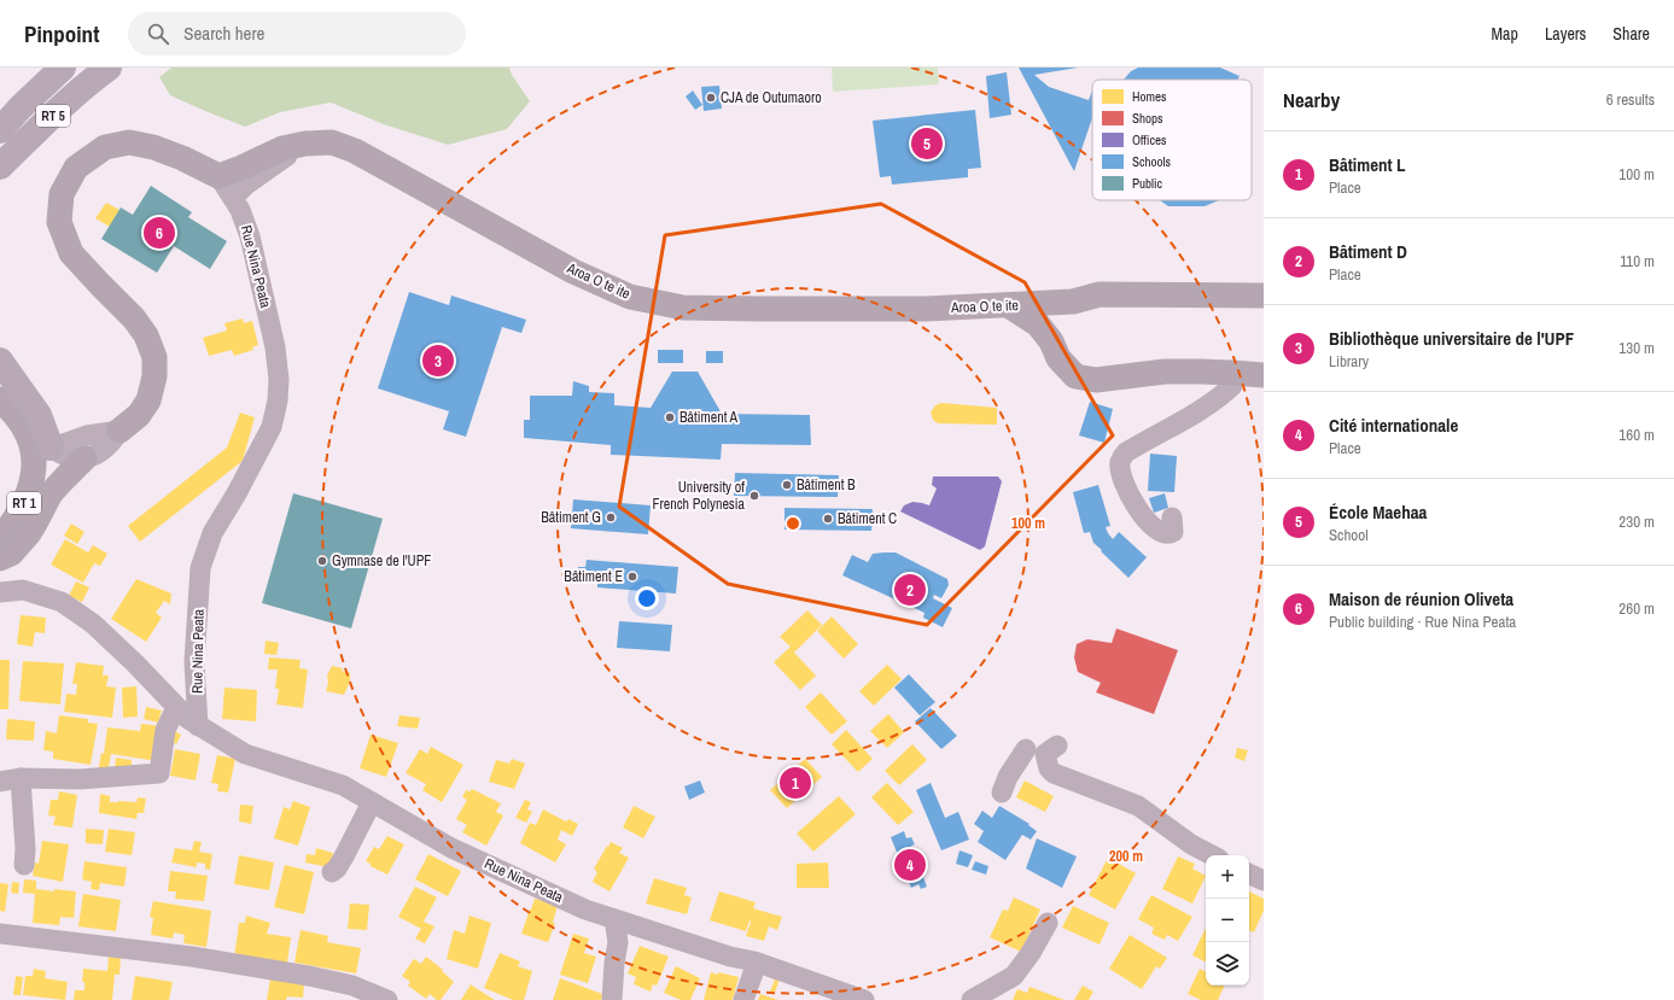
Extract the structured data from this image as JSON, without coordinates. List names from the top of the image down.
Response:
{
  "streets": {
    "highway": ["RT 5"],
    "main road": ["Rue Nina Peata", "Aroa O te ite", "RT 1"]
  },
  "crossings": [
    ["Rue Nina Peata", "Aroa O te ite"]
  ],
  "places": [
    "CJA de Outumaoro",
    "Bâtiment A",
    "Bâtiment B",
    "University of French Polynesia",
    "Bâtiment G",
    "Bâtiment C",
    "Gymnase de l'UPF",
    "Bâtiment E"
  ],
  "legend": [
    "Homes",
    "Shops",
    "Offices",
    "Schools",
    "Public"
  ],
  "page": {
    "header": "Pinpoint",
    "search": "Search here",
    "nav": ["Map", "Layers", "Share"],
    "heading": ["Nearby", "6 results"],
    "pins": [
      "5",
      "6",
      "3",
      "2",
      "1",
      "4"
    ],
    "list": [
      {
        "mark": "1",
        "name": "Bâtiment L",
        "note": "Place",
        "value": "100 m"
      },
      {
        "mark": "2",
        "name": "Bâtiment D",
        "note": "Place",
        "value": "110 m"
      },
      {
        "mark": "3",
        "name": "Bibliothèque universitaire de l'UPF",
        "note": "Library",
        "value": "130 m"
      },
      {
        "mark": "4",
        "name": "Cité internationale",
        "note": "Place",
        "value": "160 m"
      },
      {
        "mark": "5",
        "name": "École Maehaa",
        "note": "School",
        "value": "230 m"
      },
      {
        "mark": "6",
        "name": "Maison de réunion Oliveta",
        "note": "Public building · Rue Nina Peata",
        "value": "260 m"
      }
    ],
    "map_buttons": ["+", "−"]
  },
  "rings": ["100 m", "200 m"]
}
